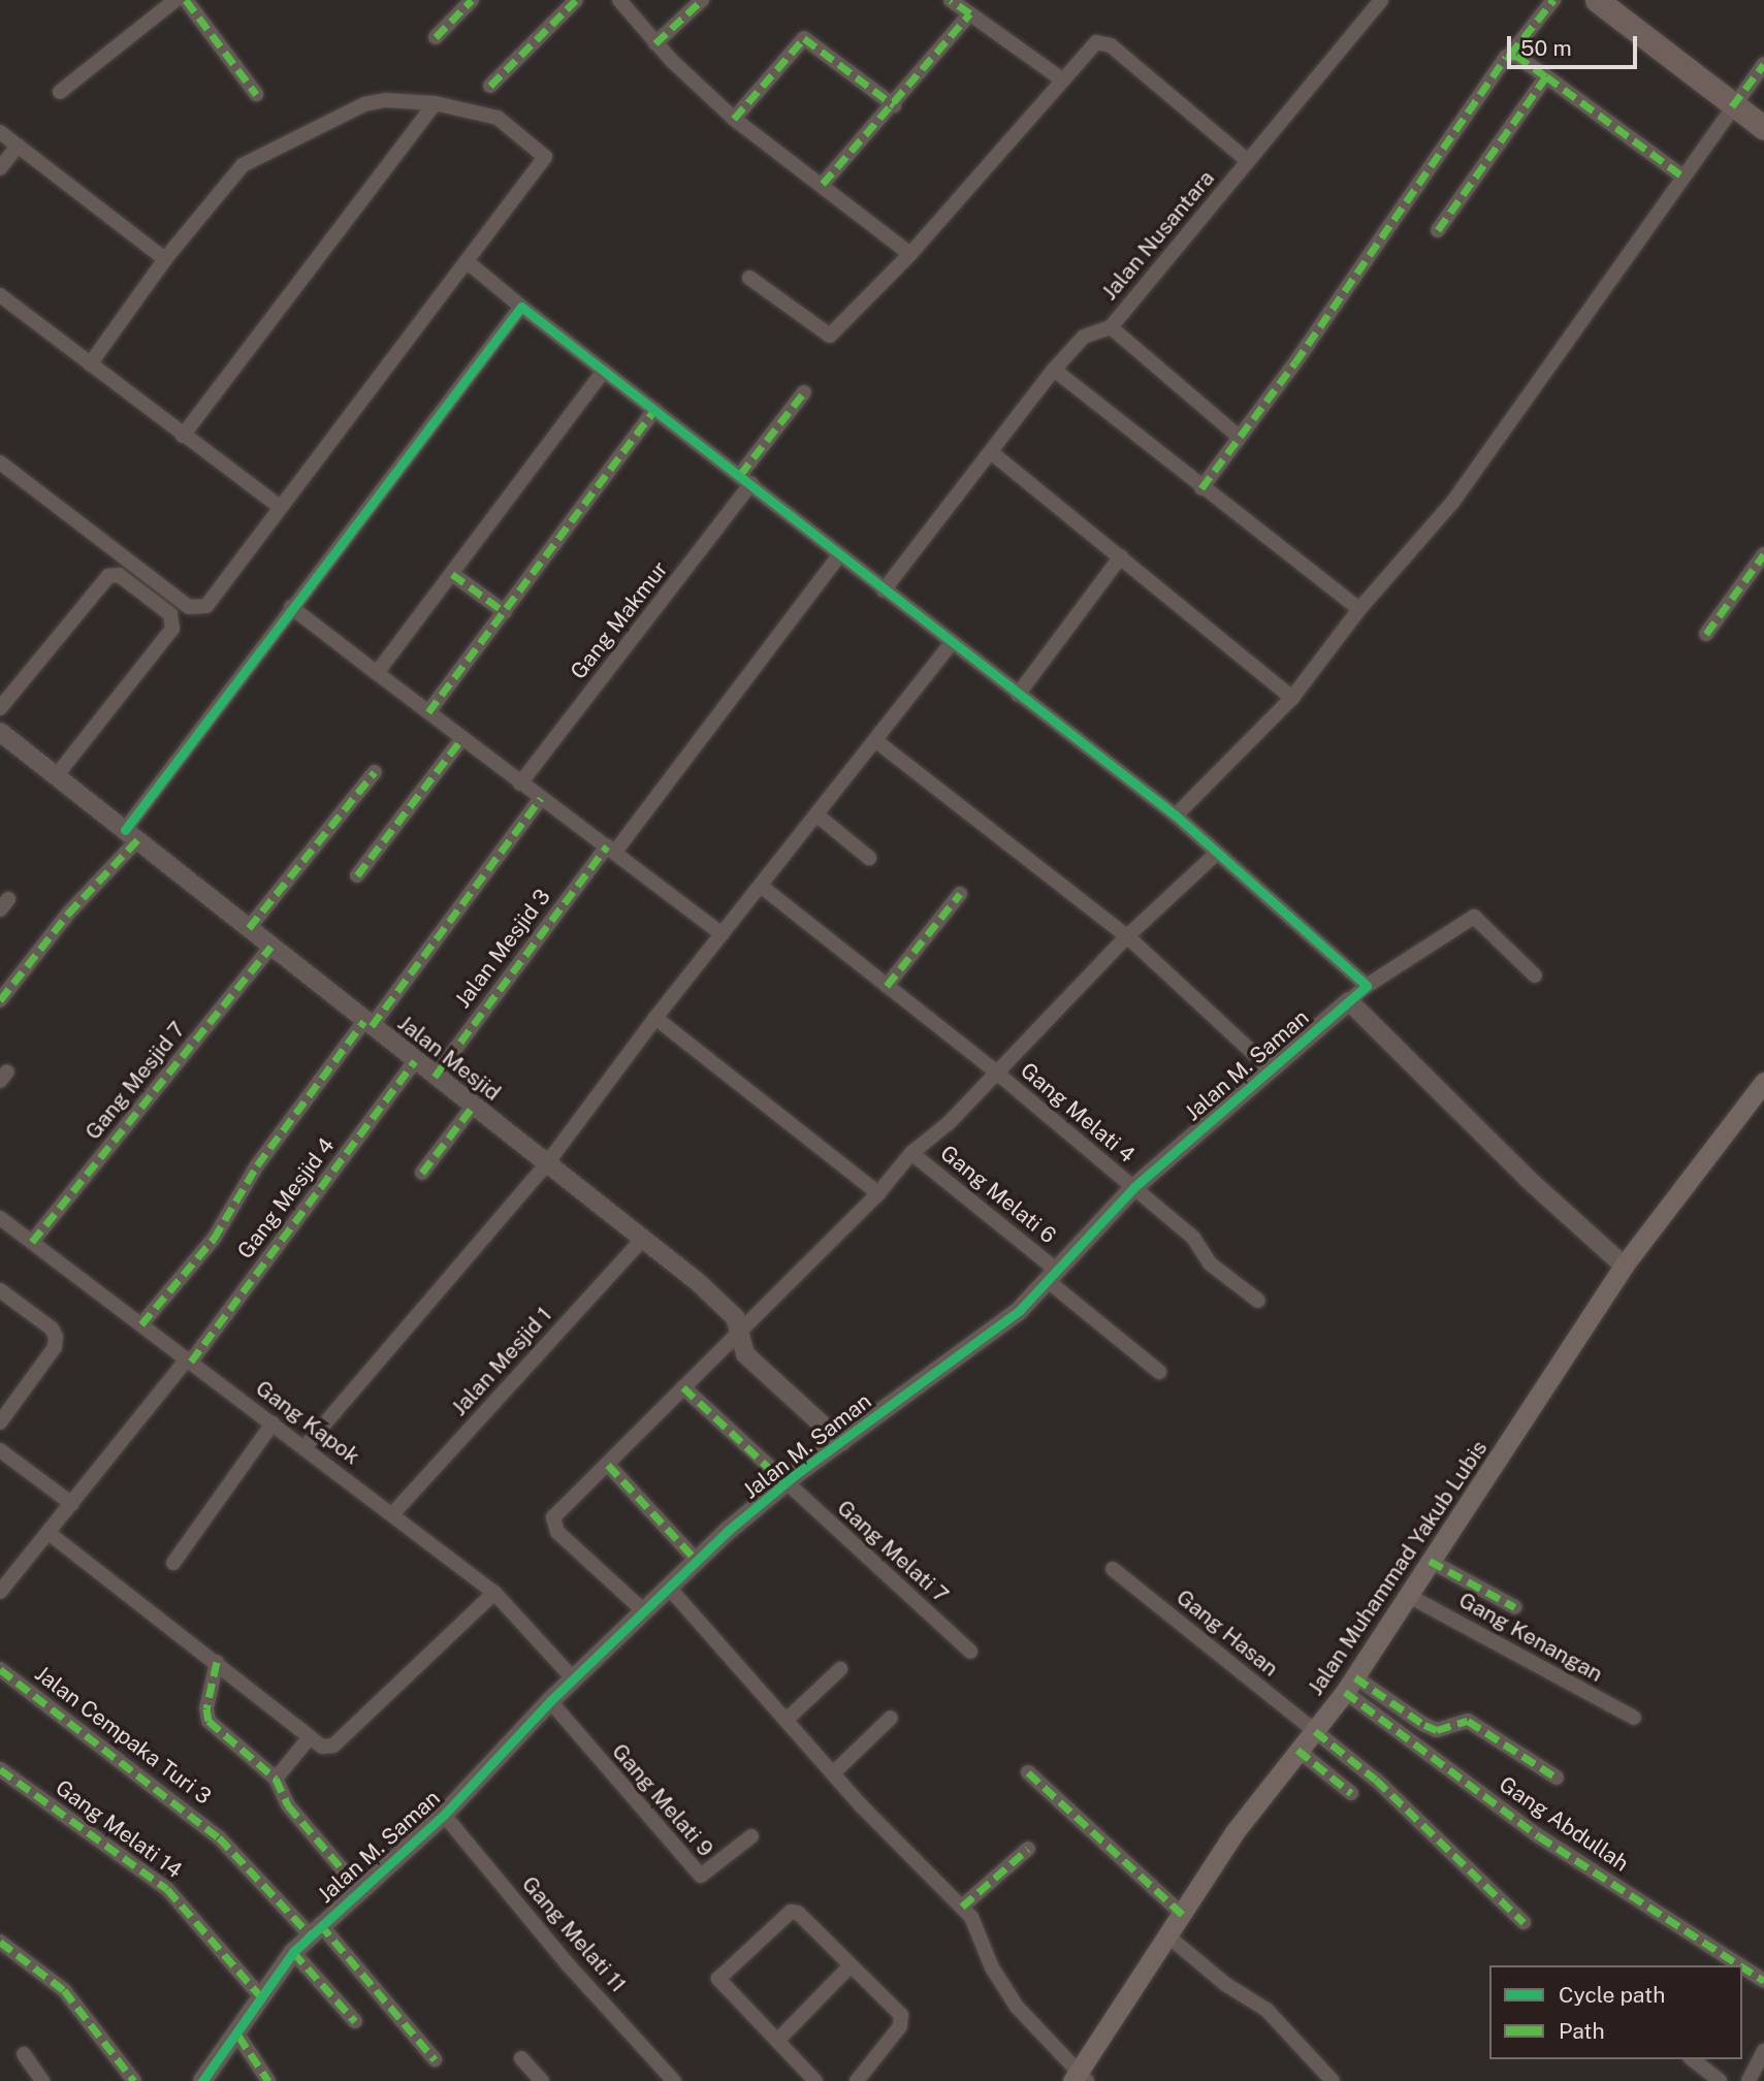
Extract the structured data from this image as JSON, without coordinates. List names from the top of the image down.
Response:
{
  "streets": {
    "main road": ["Jalan Muhammad Yakub Lubis"],
    "street": [
      "Jalan Nusantara",
      "Gang Makmur",
      "Jalan Mesjid 3",
      "Jalan Mesjid",
      "Jalan M. Saman",
      "Gang Mesjid 7",
      "Gang Melati 4",
      "Gang Melati 6",
      "Gang Mesjid 4",
      "Jalan Mesjid 1",
      "Gang Kapok",
      "Gang Melati 7",
      "Gang Hasan",
      "Gang Kenangan",
      "Jalan Cempaka Turi 3",
      "Gang Melati 9",
      "Gang Abdullah",
      "Gang Melati 14",
      "Gang Melati 11"
    ]
  },
  "crossings": [
    ["Jalan Mesjid 3", "Jalan Mesjid"],
    ["Jalan Mesjid", "Jalan M. Saman"],
    ["Jalan Mesjid", "Gang Mesjid 7"],
    ["Jalan Mesjid", "Gang Mesjid 4"],
    ["Jalan Mesjid", "Jalan Mesjid 1"],
    ["Jalan M. Saman", "Gang Melati 4"],
    ["Jalan M. Saman", "Gang Melati 6"],
    ["Jalan M. Saman", "Gang Kapok"],
    ["Jalan M. Saman", "Gang Melati 7"],
    ["Jalan M. Saman", "Jalan Cempaka Turi 3"],
    ["Jalan M. Saman", "Gang Melati 9"],
    ["Jalan M. Saman", "Gang Melati 14"],
    ["Jalan M. Saman", "Gang Melati 11"],
    ["Gang Mesjid 7", "Gang Kapok"],
    ["Gang Mesjid 4", "Gang Kapok"],
    ["Jalan Mesjid 1", "Gang Kapok"],
    ["Jalan Muhammad Yakub Lubis", "Gang Hasan"],
    ["Jalan Muhammad Yakub Lubis", "Gang Kenangan"],
    ["Jalan Muhammad Yakub Lubis", "Gang Abdullah"]
  ],
  "legend": ["Cycle path", "Path"],
  "scale_bar": "50 m"
}
